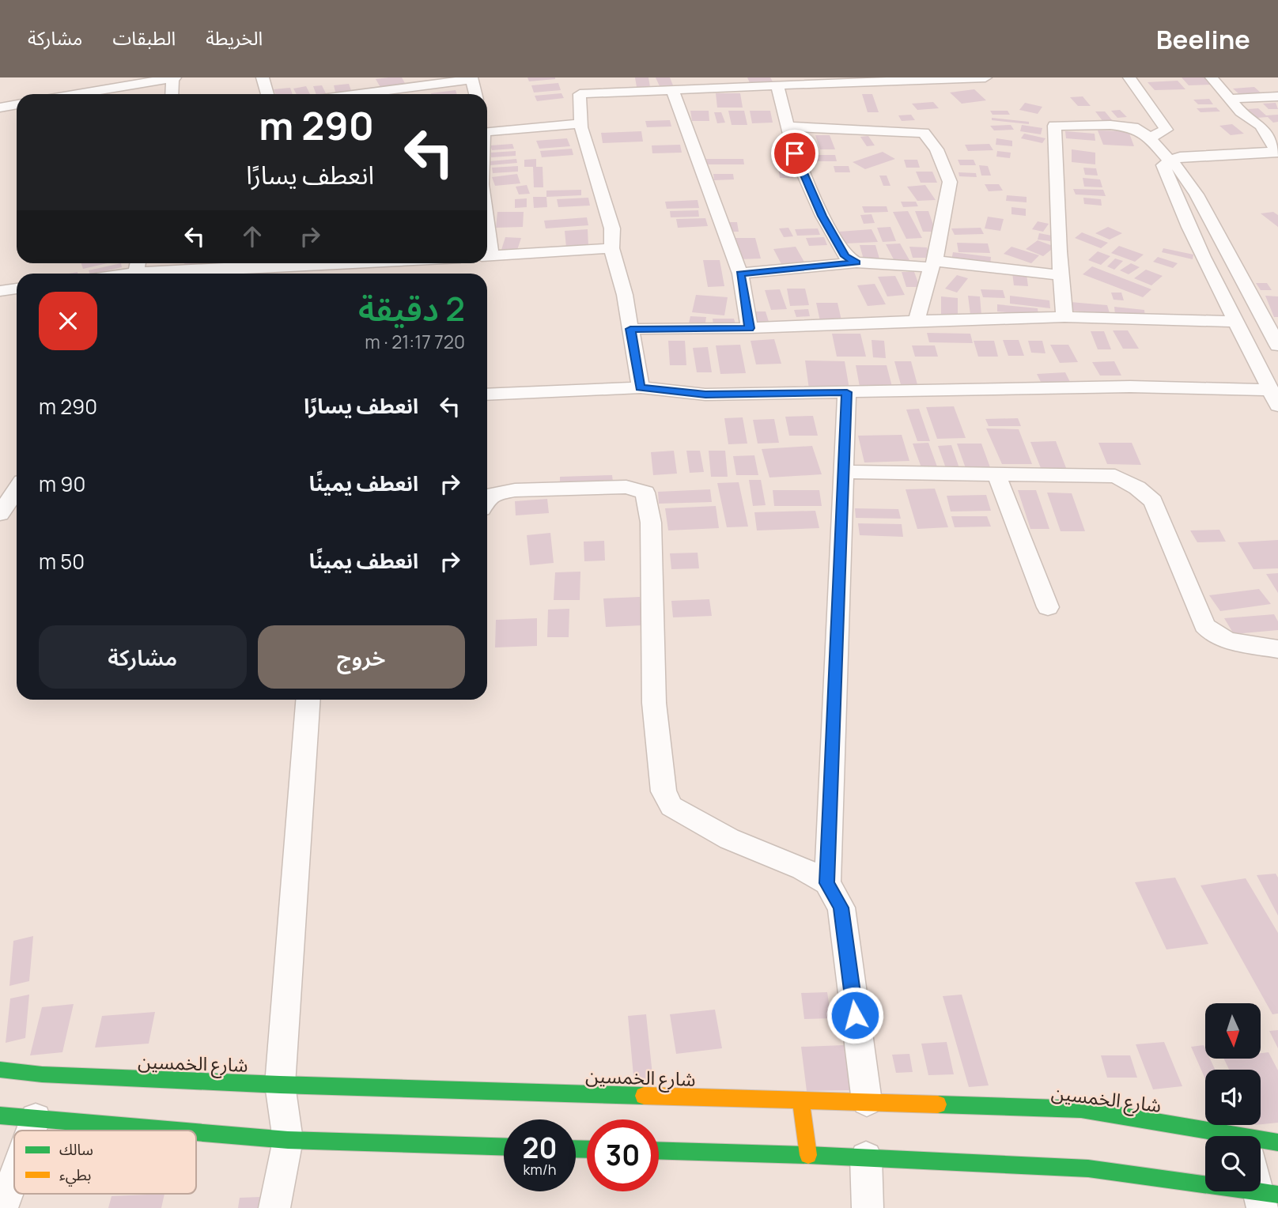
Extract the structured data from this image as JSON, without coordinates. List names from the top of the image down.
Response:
{
  "streets": {
    "main road": ["شارع الخمسين"]
  },
  "legend": ["سالك", "بطيء"],
  "north": "bottom",
  "page": {
    "header": "Beeline",
    "nav": ["الخريطة", "الطبقات", "مشاركة"],
    "turn": ["290 m", "انعطف يسارًا"],
    "heading": ["2 دقيقة", "720 m · 21:17"],
    "list": [
      {
        "name": "انعطف يسارًا",
        "value": "290 m"
      },
      {
        "name": "انعطف يمينًا",
        "value": "90 m"
      },
      {
        "name": "انعطف يمينًا",
        "value": "50 m"
      }
    ],
    "buttons": ["خروج", "مشاركة"],
    "speed": "20 km/h",
    "limit": "30"
  }
}
